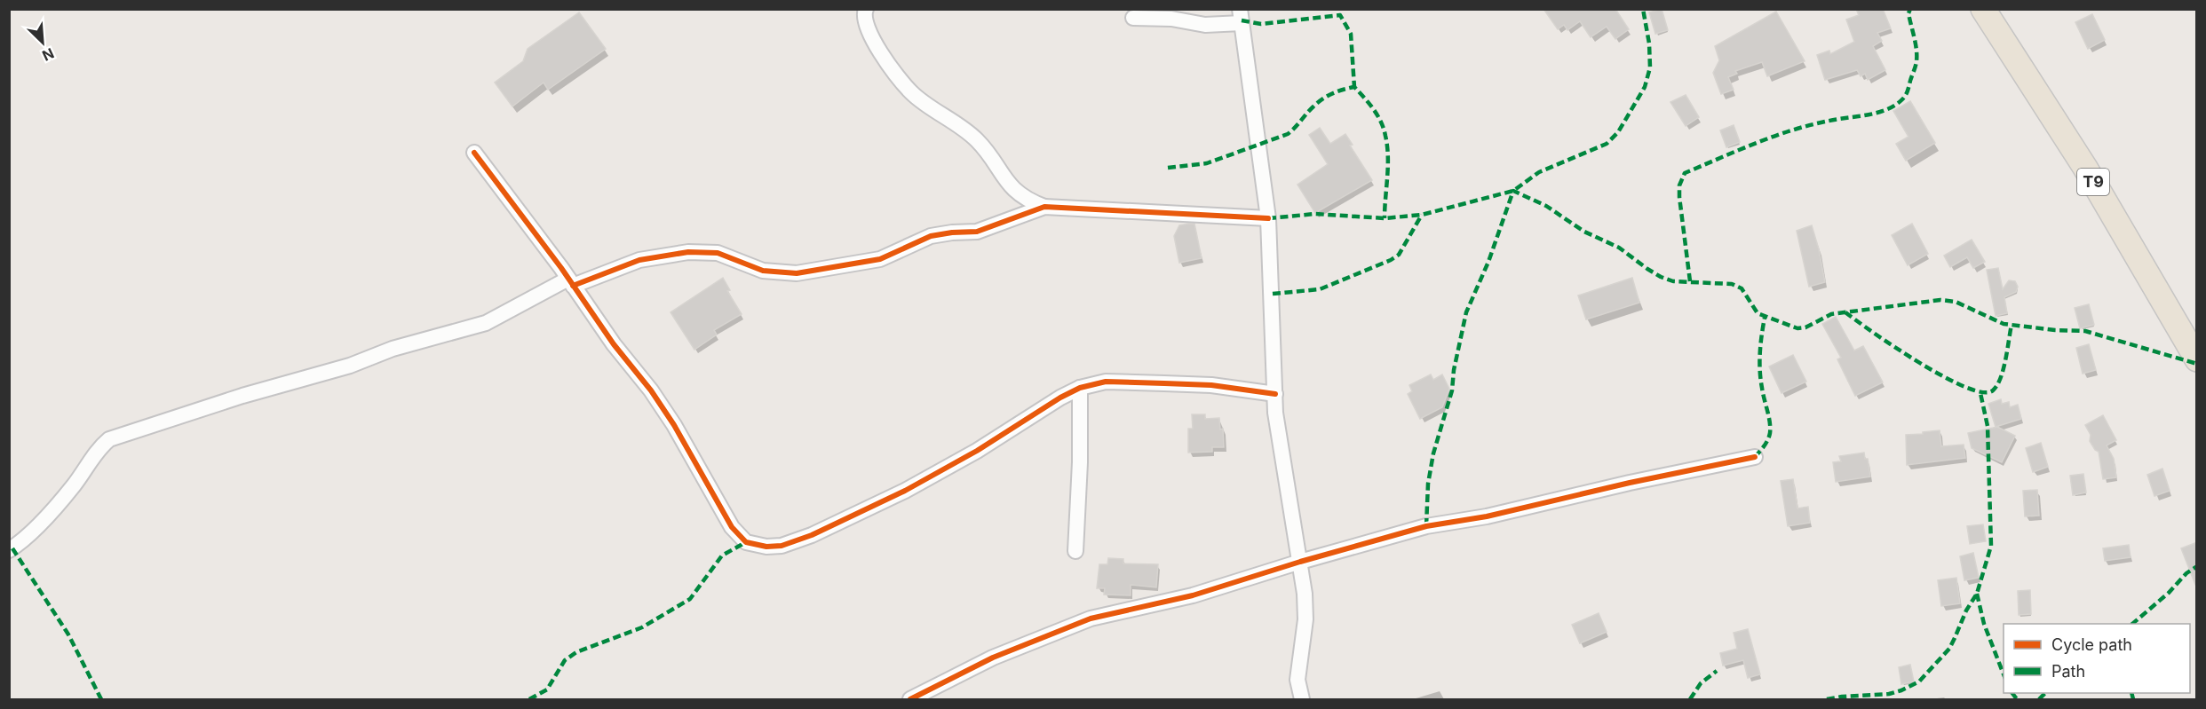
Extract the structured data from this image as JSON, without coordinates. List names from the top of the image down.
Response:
{
  "streets": {
    "highway": ["T9"]
  },
  "legend": ["Cycle path", "Path"],
  "north": "bottom right"
}
